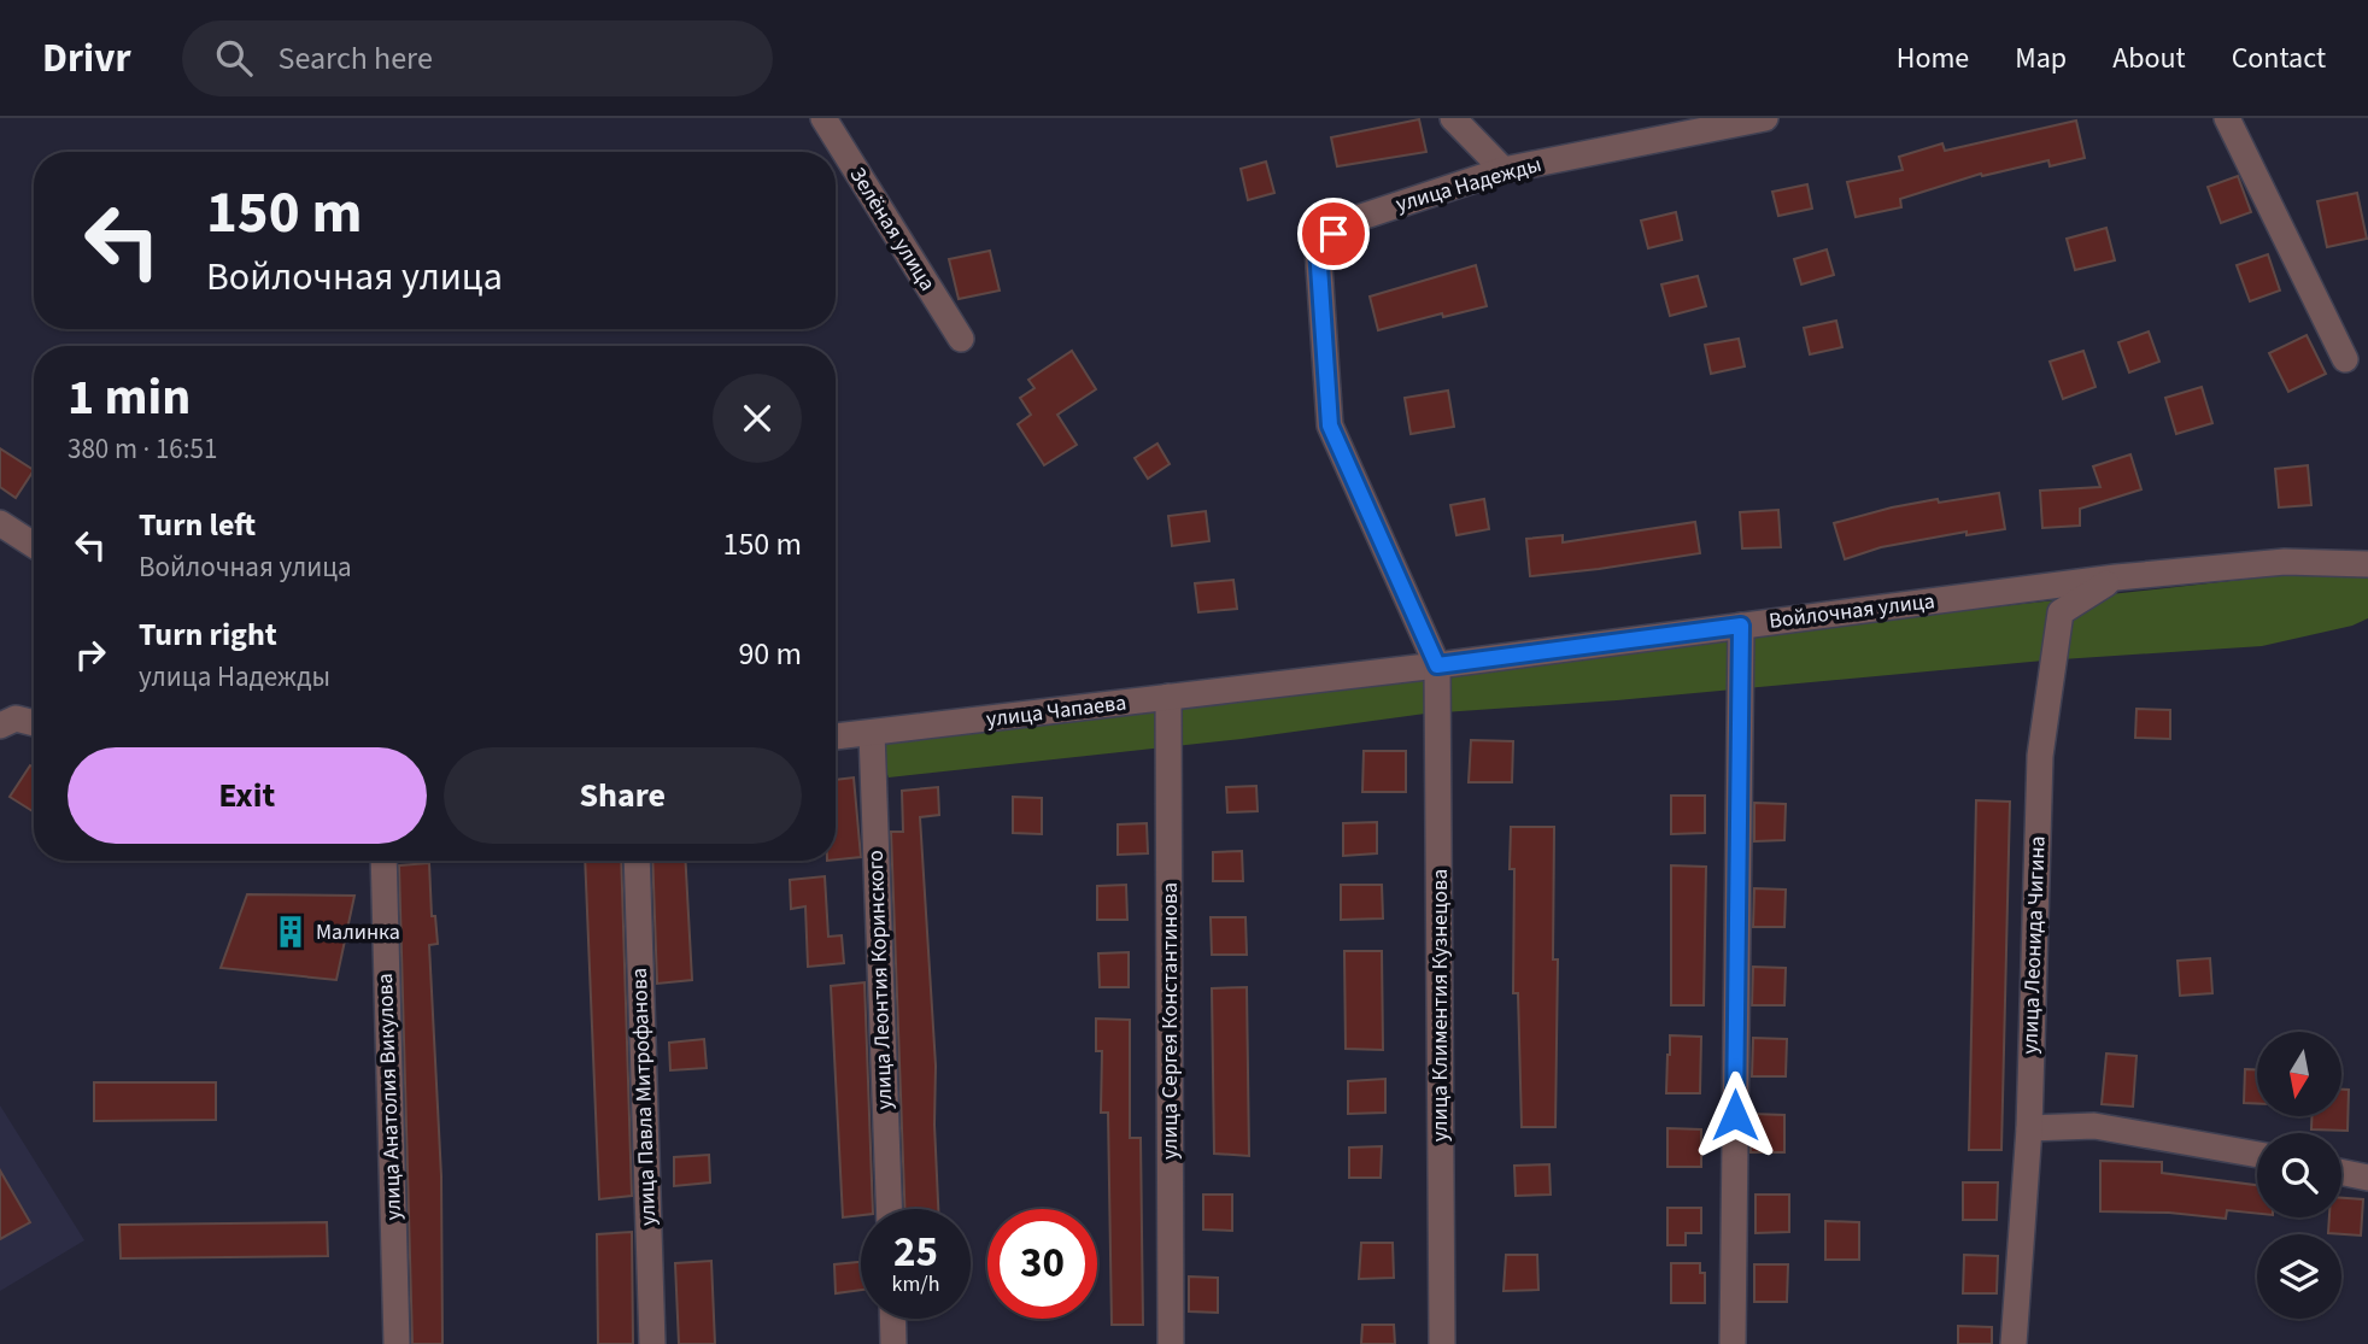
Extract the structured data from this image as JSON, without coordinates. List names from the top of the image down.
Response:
{
  "streets": {
    "street": [
      "улица Надежды",
      "Зелёная улица",
      "Войлочная улица",
      "улица Чапаева",
      "улица Леонида Чигина",
      "улица Леонтия Коринского",
      "улица Климентия Кузнецова",
      "улица Сергея Константинова",
      "улица Анатолия Викулова",
      "улица Павла Митрофанова"
    ]
  },
  "crossings": [
    ["улица Надежды", "Войлочная улица"],
    ["улица Надежды", "улица Климентия Кузнецова"],
    ["Войлочная улица", "улица Чапаева"],
    ["Войлочная улица", "улица Леонида Чигина"],
    ["Войлочная улица", "улица Климентия Кузнецова"],
    ["улица Чапаева", "улица Леонтия Коринского"],
    ["улица Чапаева", "улица Сергея Константинова"]
  ],
  "places": {
    "building": ["Малинка"]
  },
  "north": "bottom",
  "page": {
    "header": "Drivr",
    "search": "Search here",
    "nav": [
      "Home",
      "Map",
      "About",
      "Contact"
    ],
    "turn": ["150 m", "Войлочная улица"],
    "heading": ["1 min", "380 m · 16:51"],
    "list": [
      {
        "name": "Turn left",
        "note": "Войлочная улица",
        "value": "150 m"
      },
      {
        "name": "Turn right",
        "note": "улица Надежды",
        "value": "90 m"
      }
    ],
    "buttons": ["Exit", "Share"],
    "speed": "25 km/h",
    "limit": "30"
  }
}
